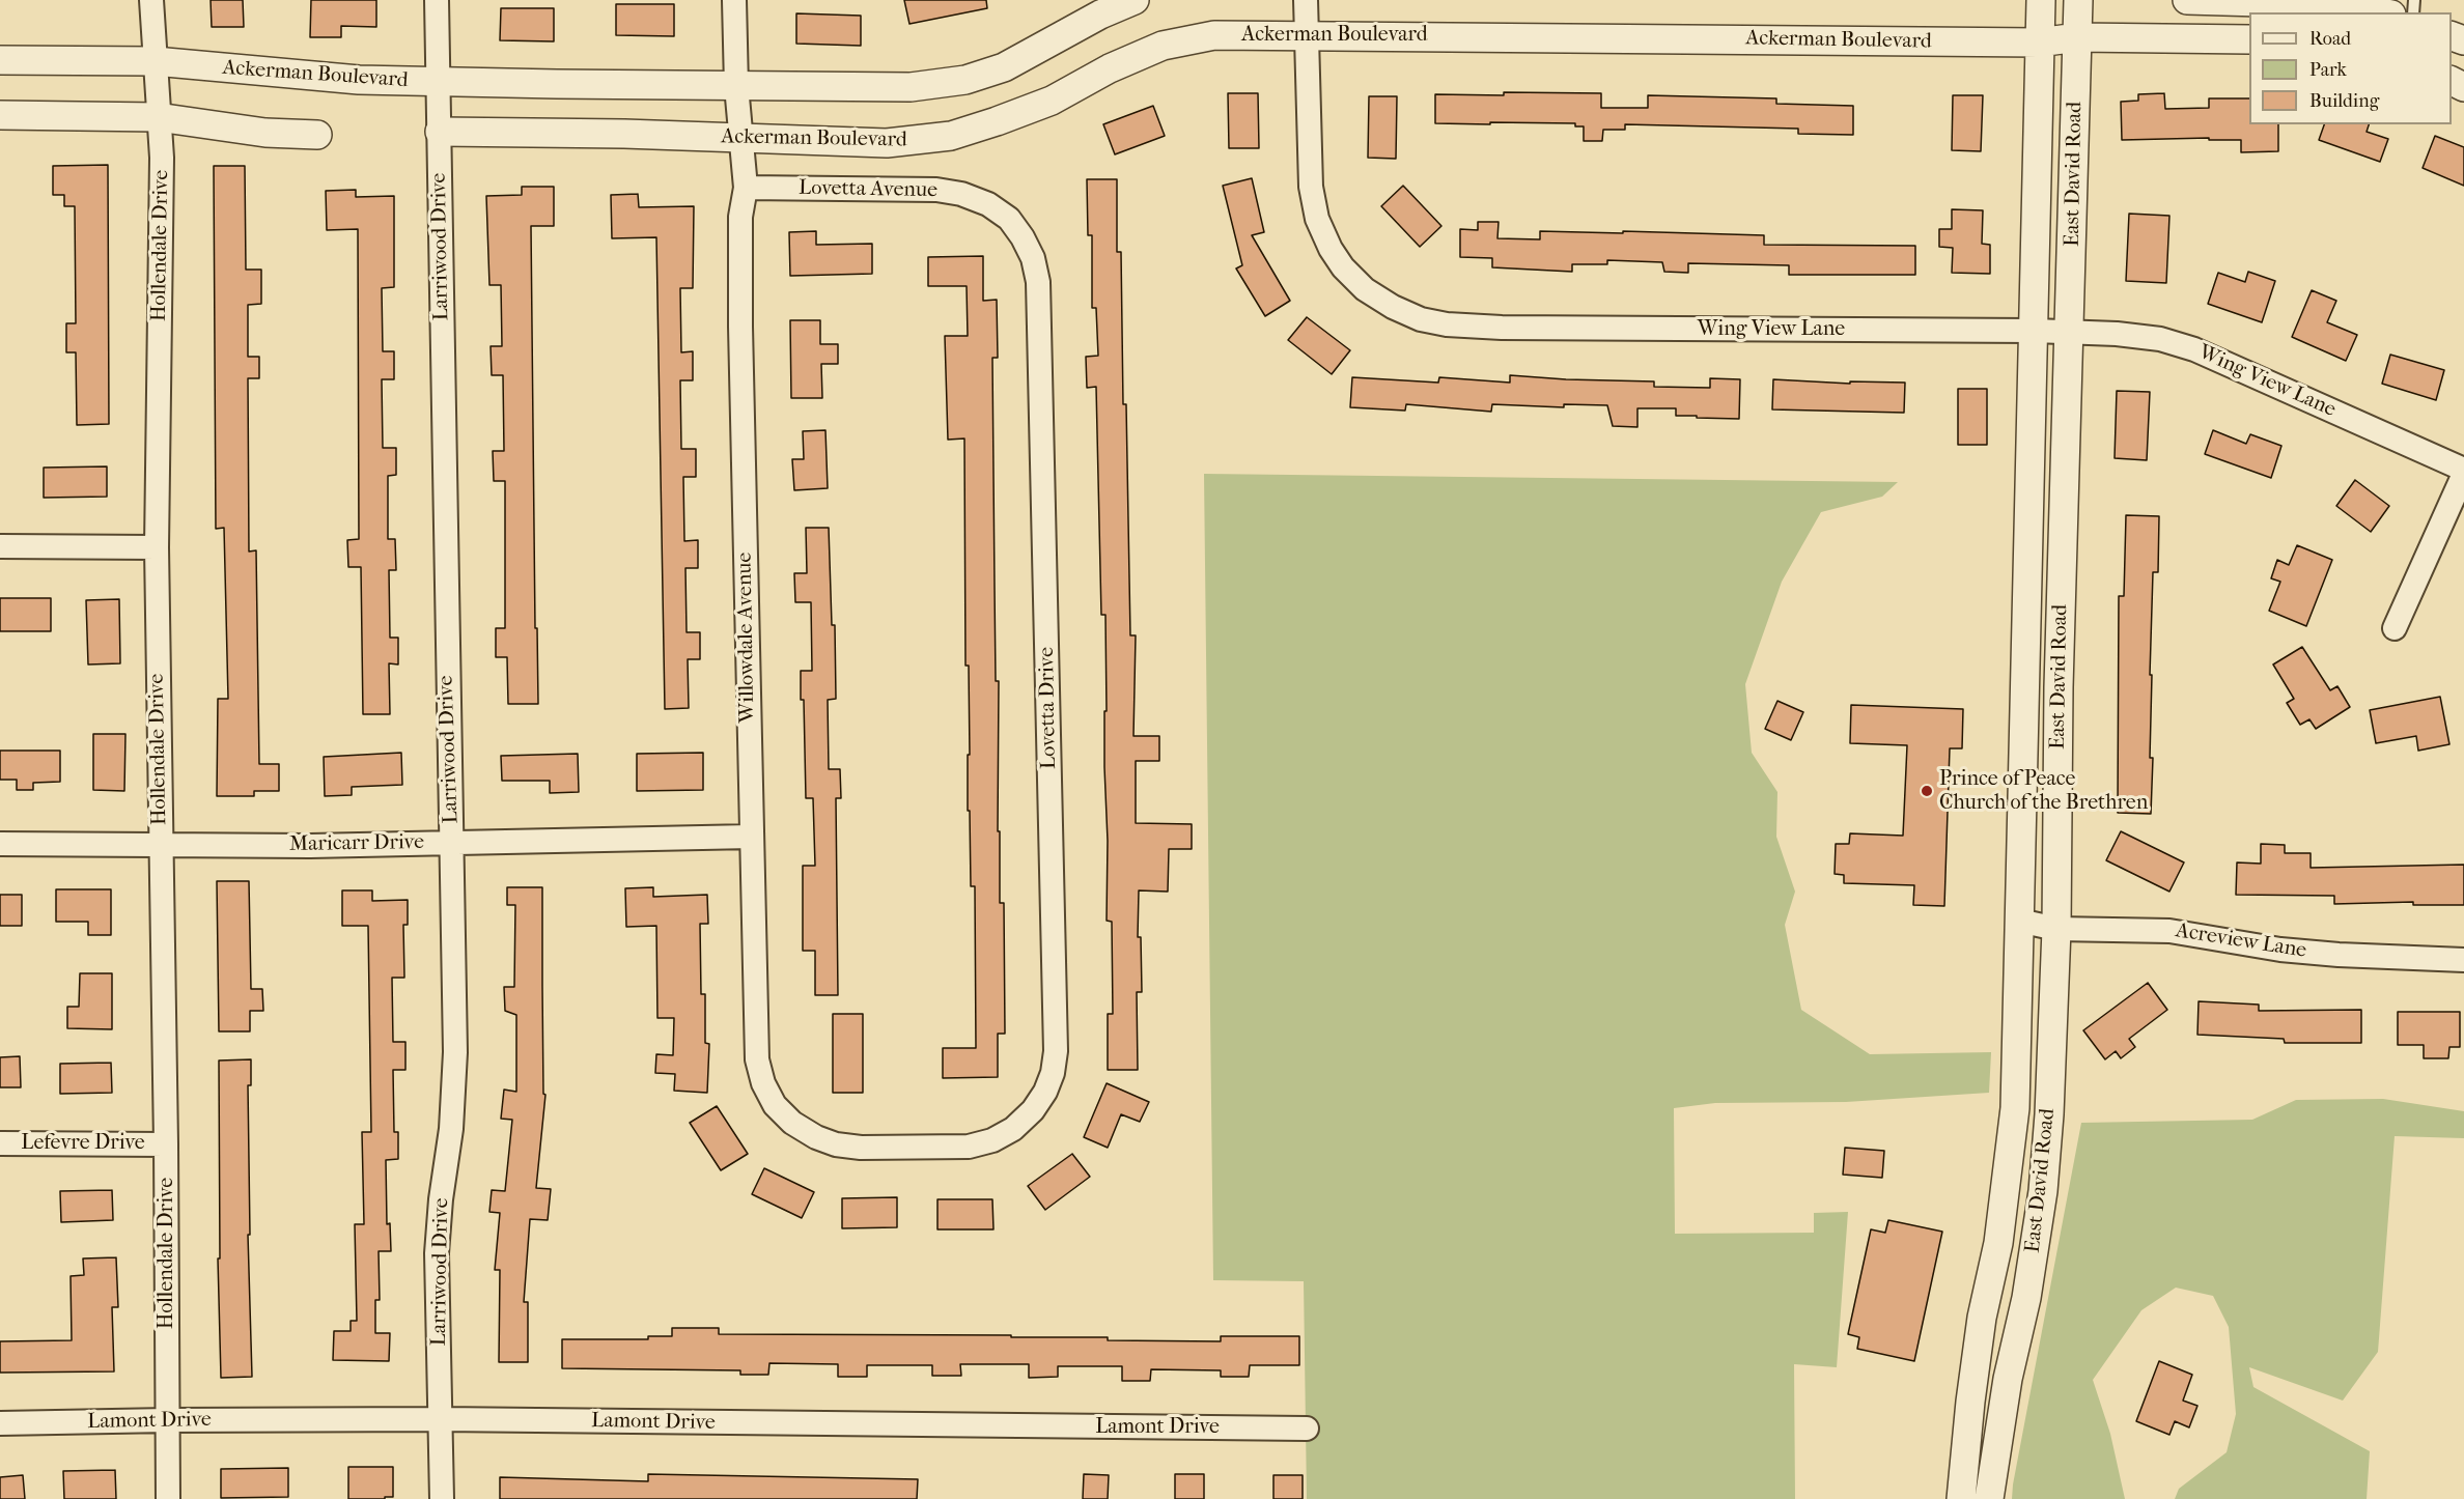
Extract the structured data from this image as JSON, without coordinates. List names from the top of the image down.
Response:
{
  "streets": {
    "street": [
      "Ackerman Boulevard",
      "East David Road",
      "Lovetta Avenue",
      "Hollendale Drive",
      "Larriwood Drive",
      "Wing View Lane",
      "Willowdale Avenue",
      "Lovetta Drive",
      "Maricarr Drive",
      "Acreview Lane",
      "Lefevre Drive",
      "Lamont Drive"
    ]
  },
  "crossings": [
    ["Ackerman Boulevard", "East David Road"],
    ["Ackerman Boulevard", "Hollendale Drive"],
    ["Ackerman Boulevard", "Larriwood Drive"],
    ["Ackerman Boulevard", "Wing View Lane"],
    ["Ackerman Boulevard", "Willowdale Avenue"],
    ["East David Road", "Wing View Lane"],
    ["East David Road", "Acreview Lane"],
    ["Lovetta Avenue", "Willowdale Avenue"],
    ["Lovetta Avenue", "Lovetta Drive"],
    ["Hollendale Drive", "Maricarr Drive"],
    ["Hollendale Drive", "Lefevre Drive"],
    ["Hollendale Drive", "Lamont Drive"],
    ["Larriwood Drive", "Maricarr Drive"],
    ["Larriwood Drive", "Lamont Drive"],
    ["Willowdale Avenue", "Lovetta Drive"],
    ["Willowdale Avenue", "Maricarr Drive"]
  ],
  "places": ["Prince of Peace Church of the Brethren"],
  "legend": ["Road", "Park", "Building"]
}
